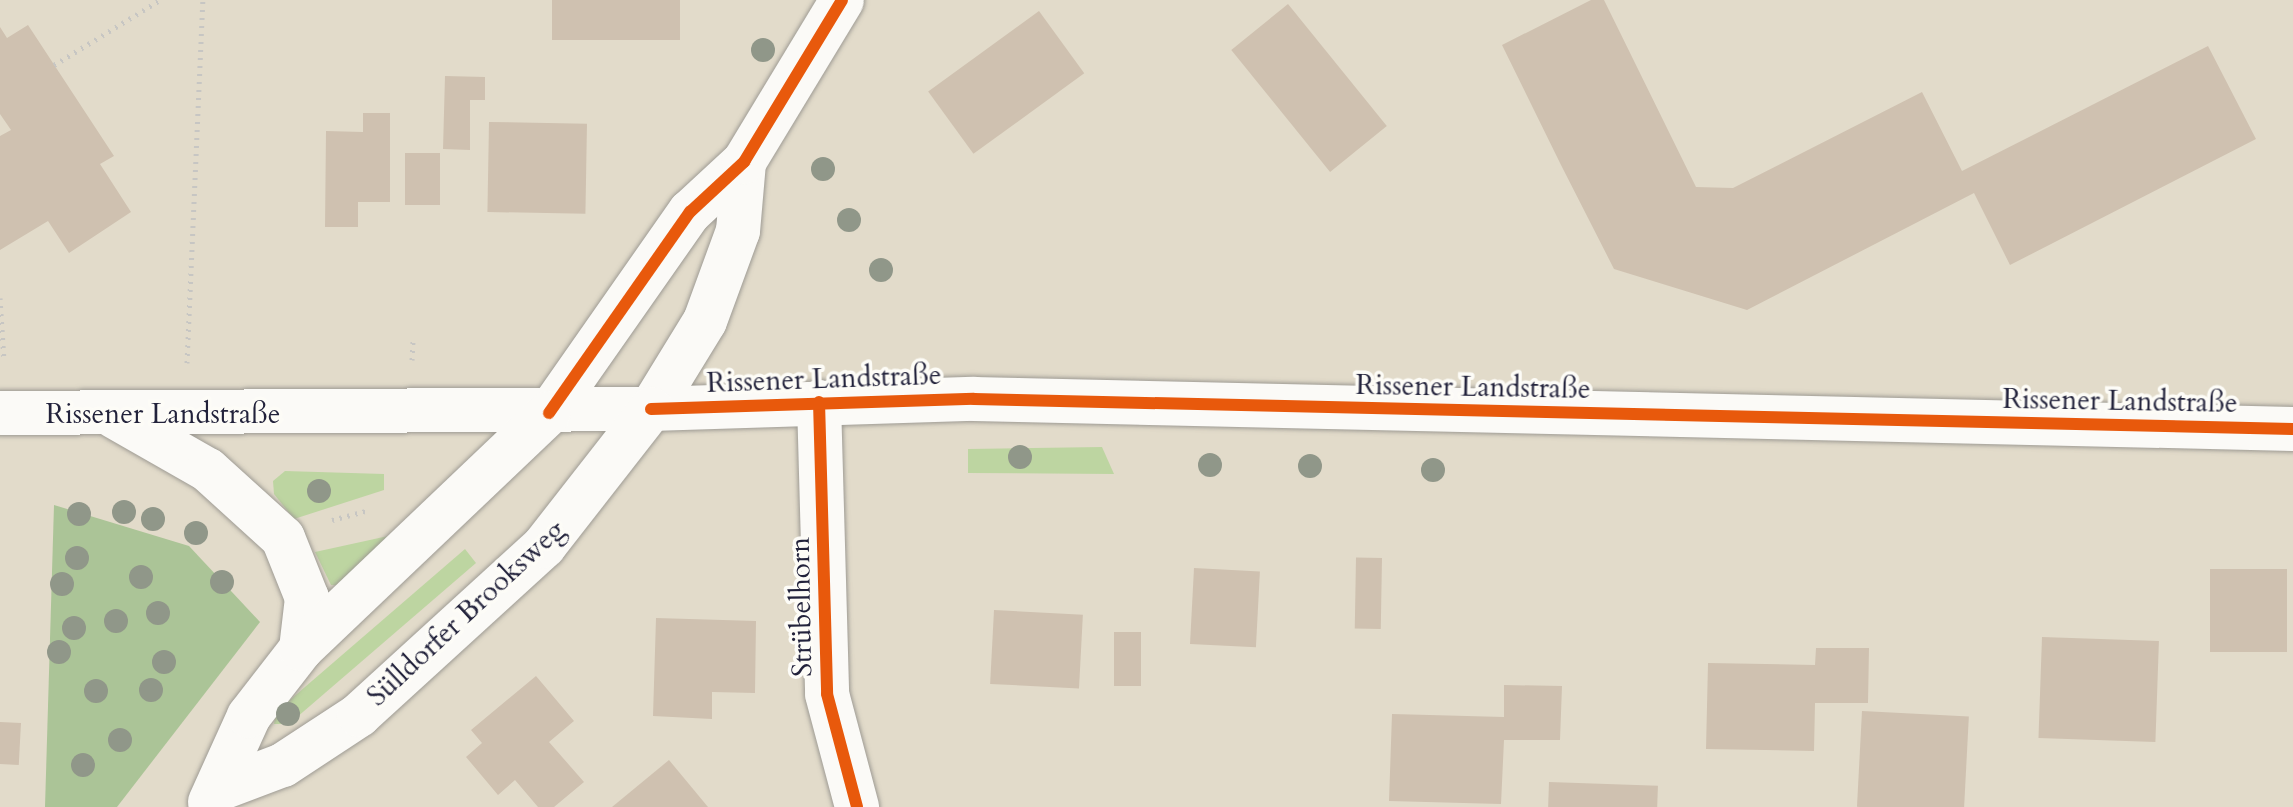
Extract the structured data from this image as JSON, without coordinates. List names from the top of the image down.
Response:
{
  "streets": {
    "street": ["Rissener Landstraße", "Strübelhorn", "Sülldorfer Brooksweg"]
  },
  "crossings": [
    ["Rissener Landstraße", "Strübelhorn"],
    ["Rissener Landstraße", "Sülldorfer Brooksweg"]
  ]
}
